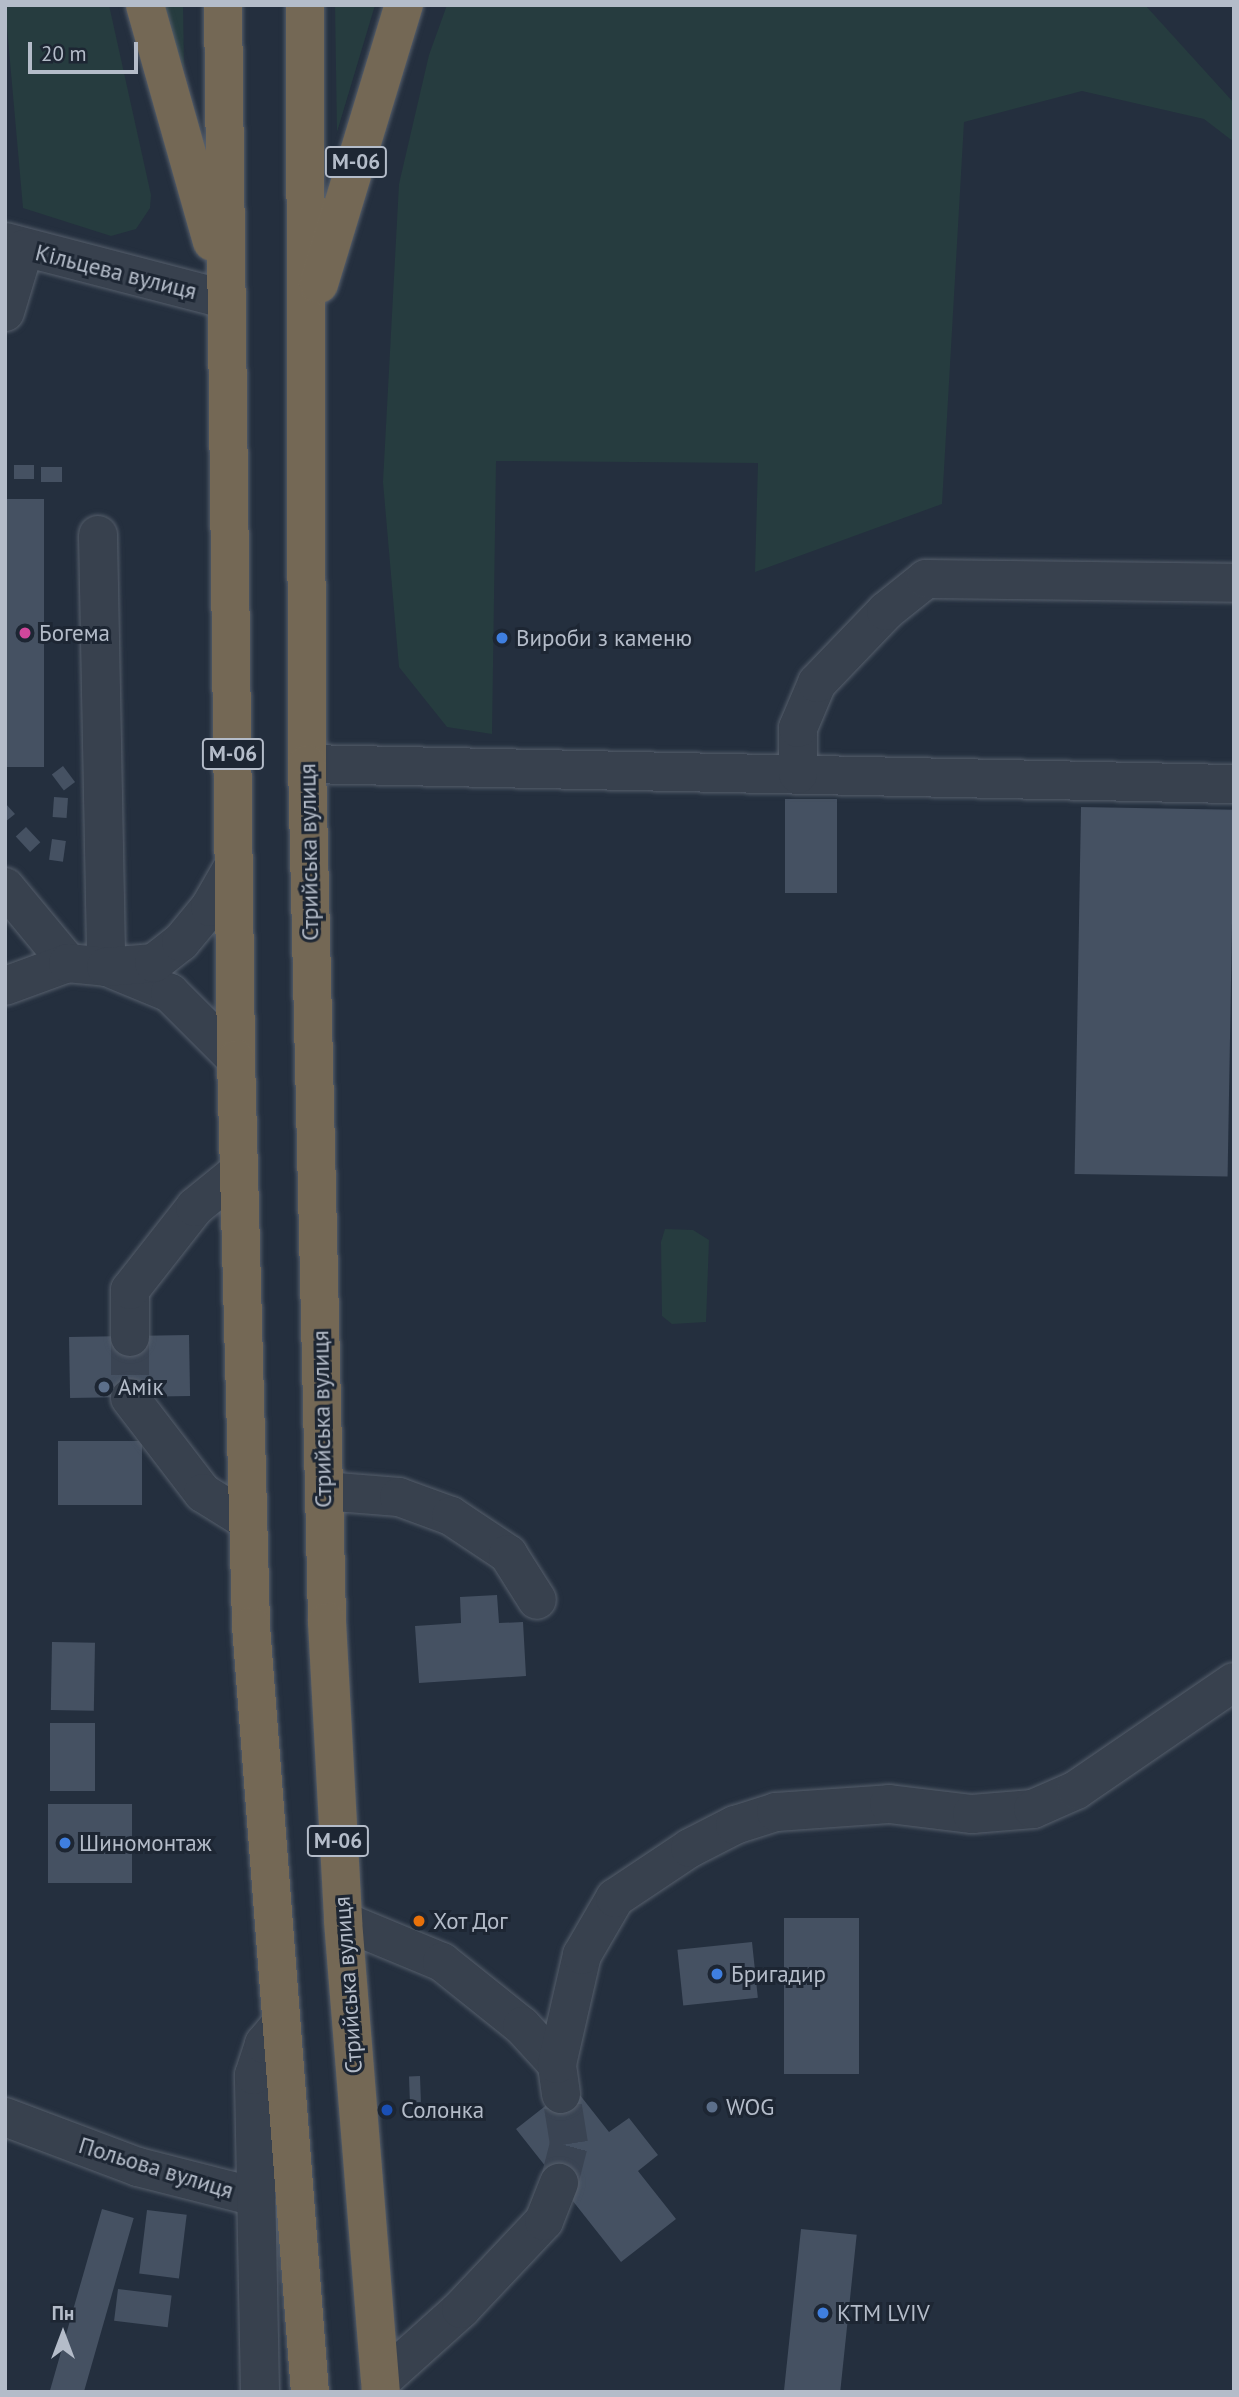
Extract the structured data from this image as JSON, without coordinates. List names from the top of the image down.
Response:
{
  "streets": {
    "highway": ["М-06", "Стрийська вулиця"],
    "street": ["Кільцева вулиця", "Польова вулиця"]
  },
  "crossings": [
    ["М-06", "Кільцева вулиця"],
    ["М-06", "Стрийська вулиця"],
    ["М-06", "Польова вулиця"]
  ],
  "places": [
    "Богема",
    "Вироби з каменю",
    "Амік",
    "Шиномонтаж",
    "Хот Дог",
    "Бригадир",
    "WOG",
    "Солонка",
    "KTM LVIV"
  ],
  "scale_bar": "20 m",
  "north": "top"
}
